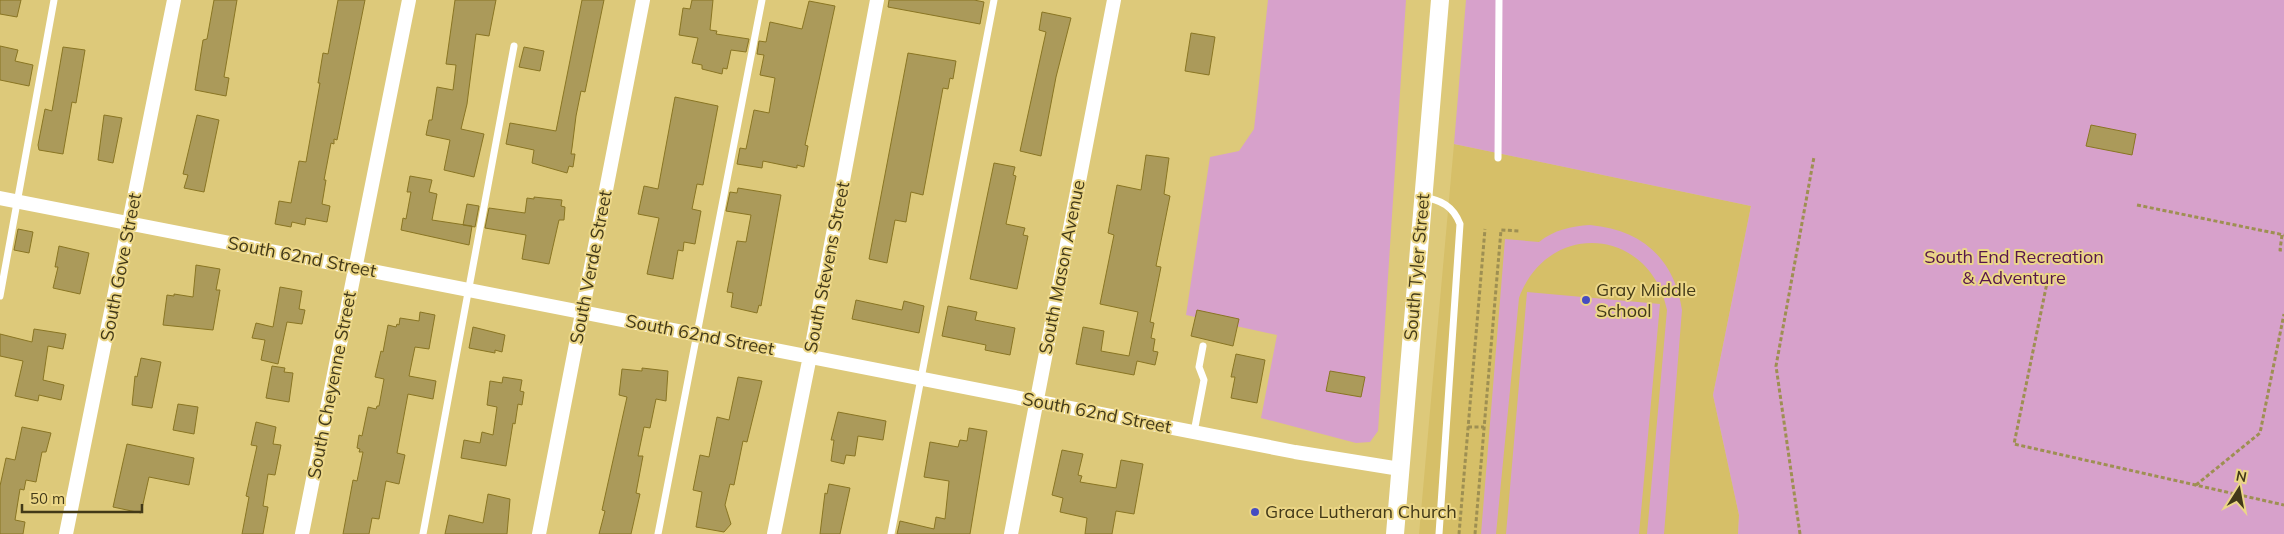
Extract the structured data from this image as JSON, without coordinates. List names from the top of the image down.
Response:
{
  "streets": {
    "street": [
      "South 62nd Street",
      "South Gove Street",
      "South Verde Street",
      "South Stevens Street",
      "South Mason Avenue",
      "South Tyler Street",
      "South Cheyenne Street"
    ]
  },
  "crossings": [
    ["South 62nd Street", "South Gove Street"],
    ["South 62nd Street", "South Verde Street"],
    ["South 62nd Street", "South Stevens Street"],
    ["South 62nd Street", "South Mason Avenue"],
    ["South 62nd Street", "South Tyler Street"],
    ["South 62nd Street", "South Cheyenne Street"]
  ],
  "parks": ["South End Recreation & Adventure"],
  "places": ["Gray Middle School", "Grace Lutheran Church"],
  "scale_bar": "50 m",
  "north": "top"
}
